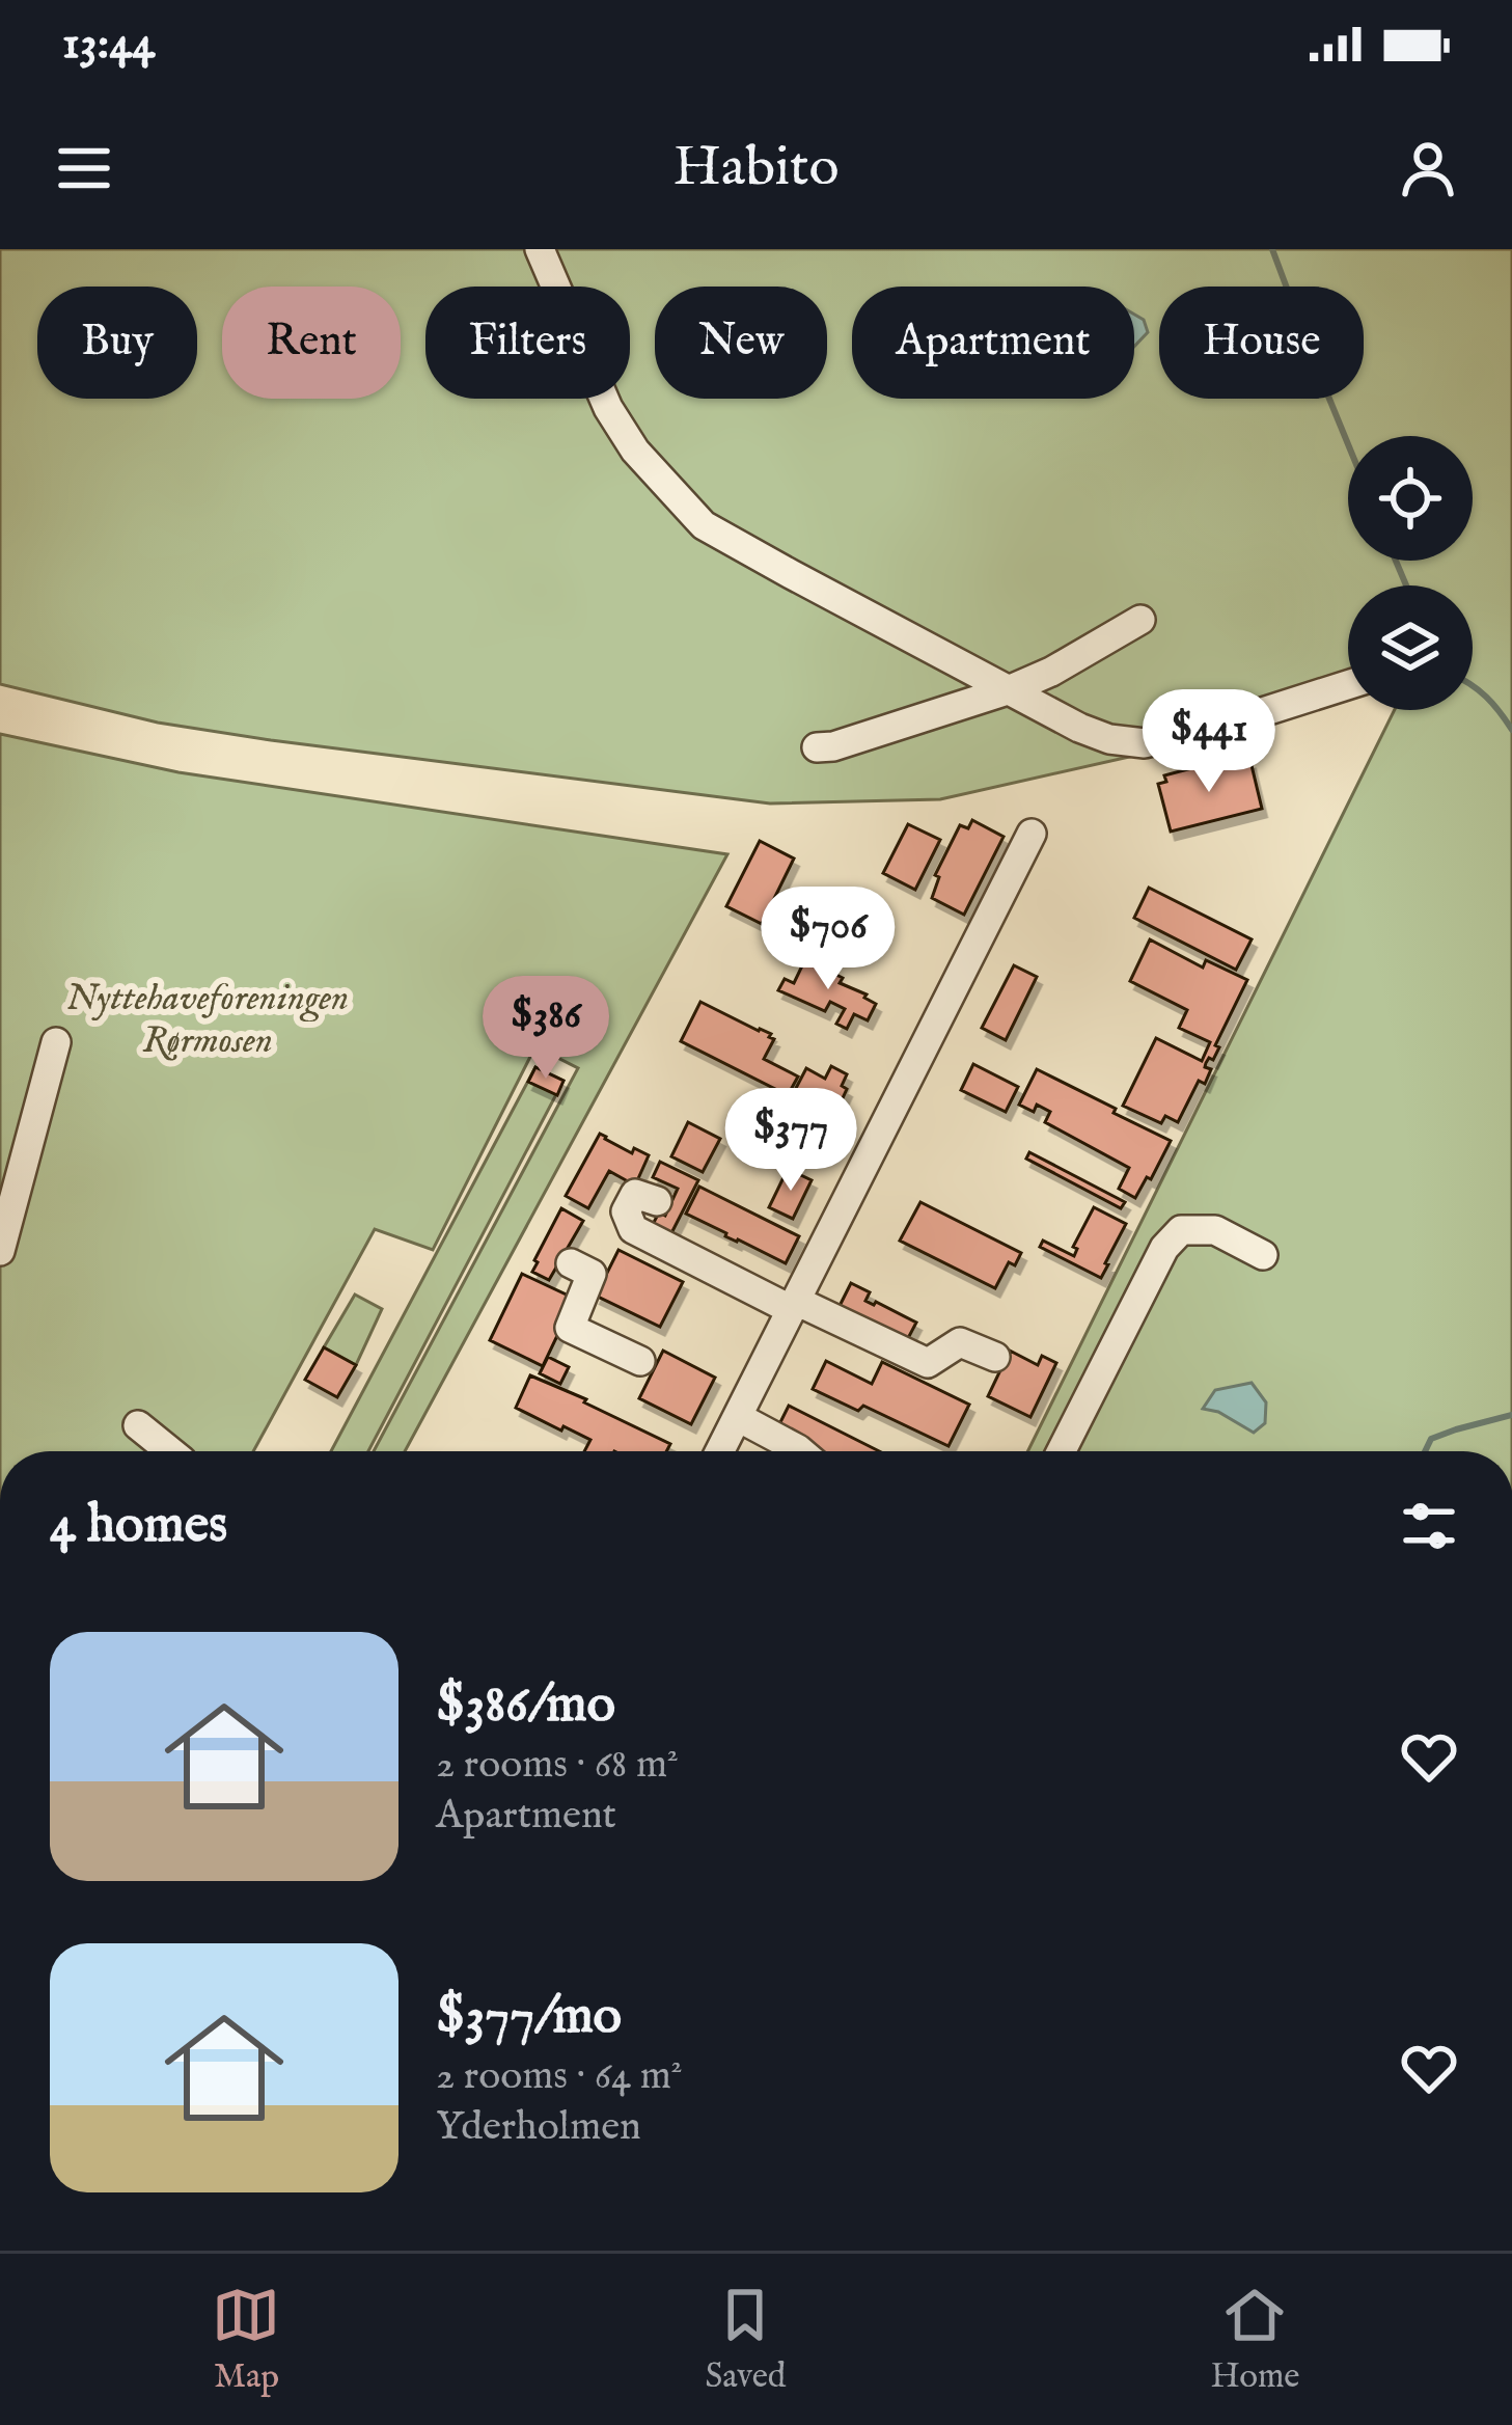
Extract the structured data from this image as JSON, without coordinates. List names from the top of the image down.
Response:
{
  "parks": ["Nyttehaveforeningen Rørmosen"],
  "page": {
    "status": "13:44",
    "header": "Habito",
    "chip": [
      "Buy",
      "Rent",
      "Filters",
      "New",
      "Apartment",
      "House"
    ],
    "price": [
      "$441",
      "$706",
      "$386",
      "$377"
    ],
    "heading": "4 homes",
    "list": [
      {
        "name": "$386/mo",
        "note": "2 rooms · 68 m² · Apartment"
      },
      {
        "name": "$377/mo",
        "note": "2 rooms · 64 m² · Yderholmen"
      }
    ],
    "tabs": ["Map", "Saved", "Home"]
  }
}
